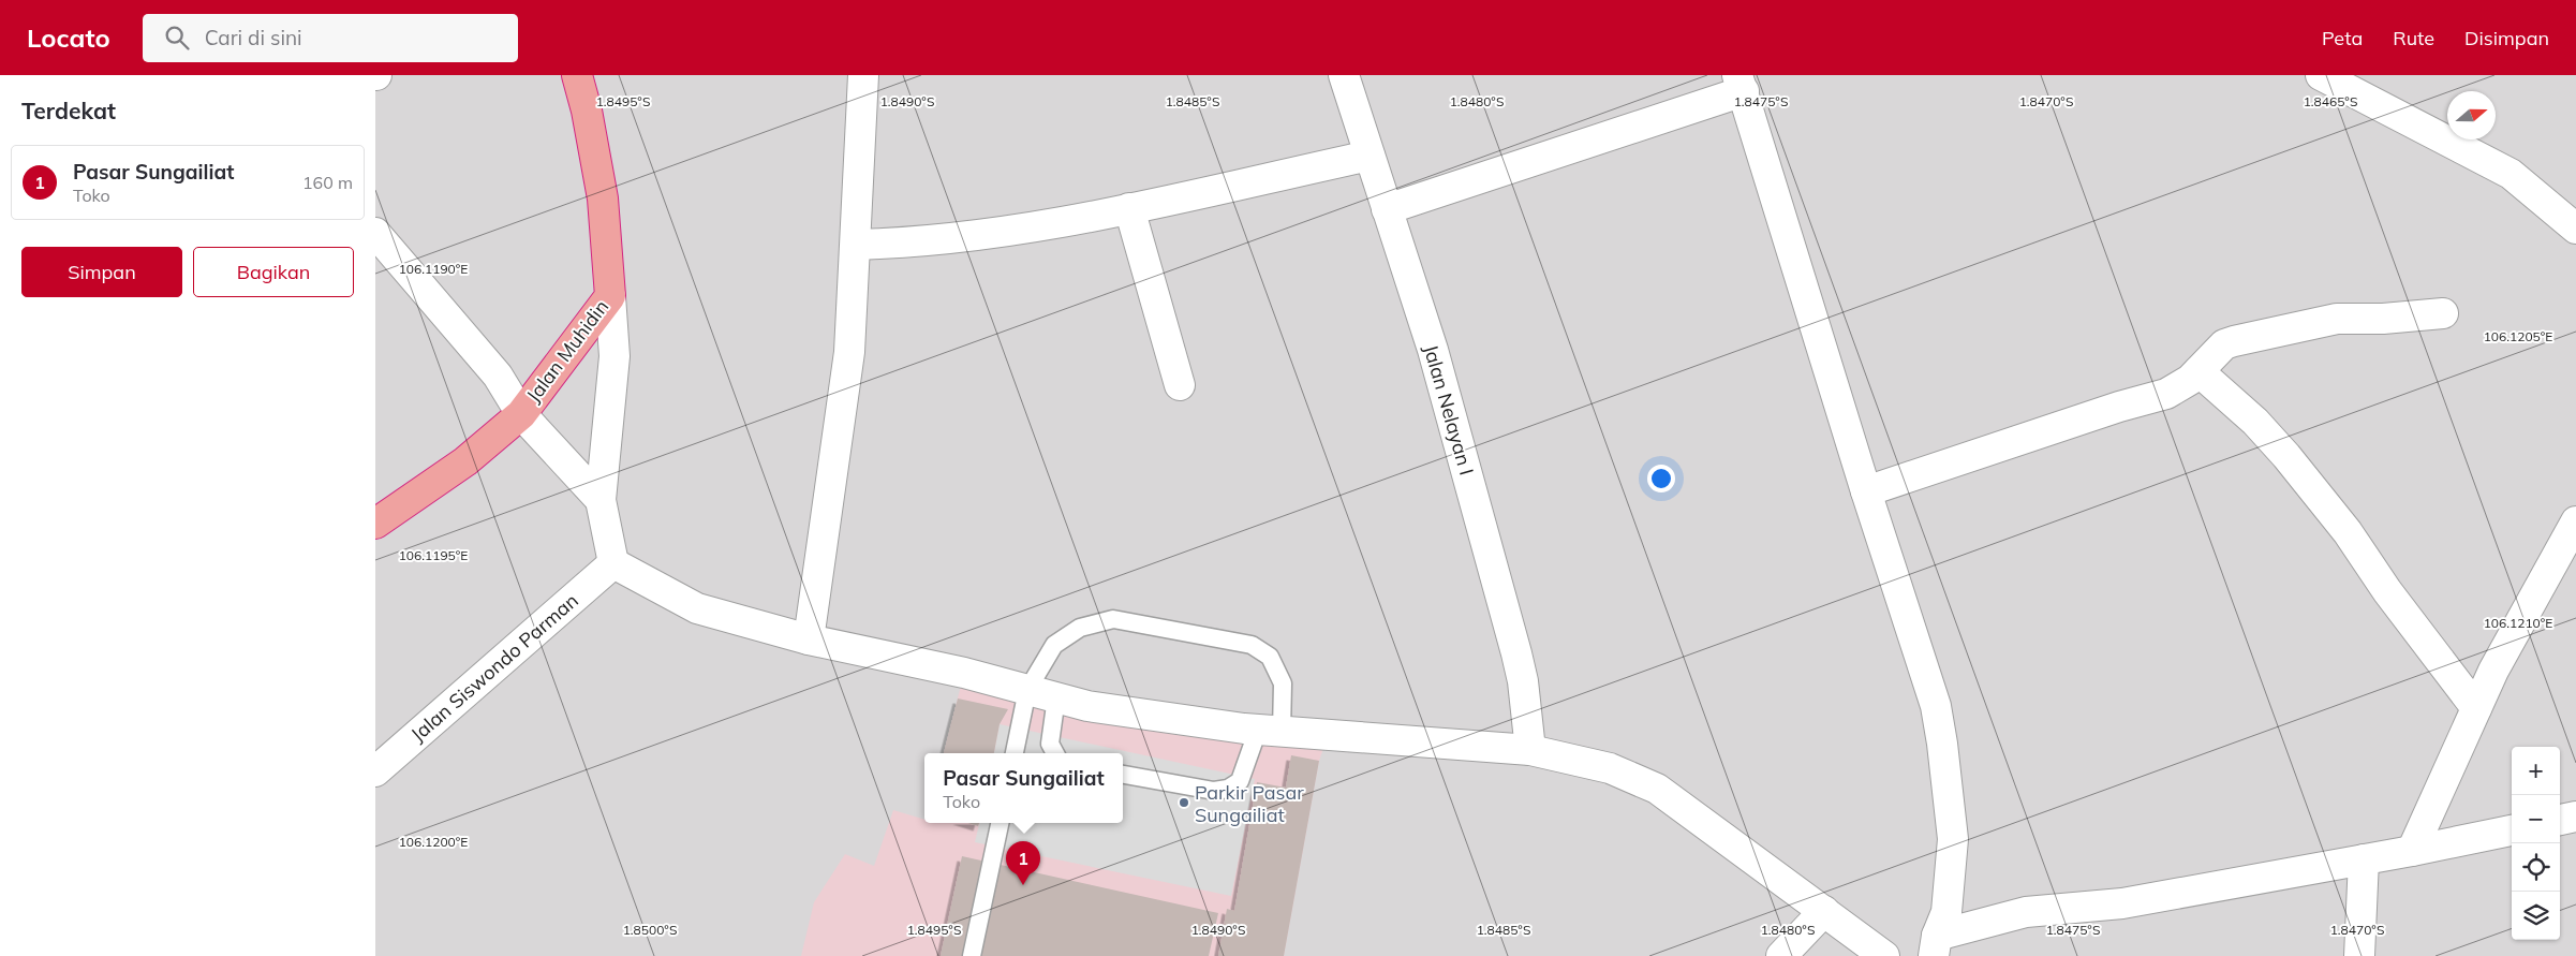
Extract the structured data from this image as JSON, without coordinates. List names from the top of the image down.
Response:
{
  "streets": {
    "highway": ["Jalan Muhidin"],
    "street": ["Jalan Nelayan I", "Jalan Siswondo Parman"]
  },
  "places": ["Parkir Pasar Sungailiat"],
  "north": "right",
  "page": {
    "header": "Locato",
    "search": "Cari di sini",
    "nav": ["Peta", "Rute", "Disimpan"],
    "heading": "Terdekat",
    "list": [
      {
        "mark": "1",
        "name": "Pasar Sungailiat",
        "note": "Toko",
        "value": "160 m"
      }
    ],
    "buttons": ["Simpan", "Bagikan"],
    "map_buttons": ["+", "−"],
    "popup": ["Pasar Sungailiat", "Toko"],
    "pins": "1"
  },
  "coordinates": [
    "1.8495°S",
    "1.8490°S",
    "1.8485°S",
    "1.8480°S",
    "1.8465°S",
    "1.8475°S",
    "1.8470°S",
    "106.1190°E",
    "106.1205°E",
    "106.1195°E",
    "106.1210°E",
    "106.1200°E",
    "1.8500°S"
  ]
}
